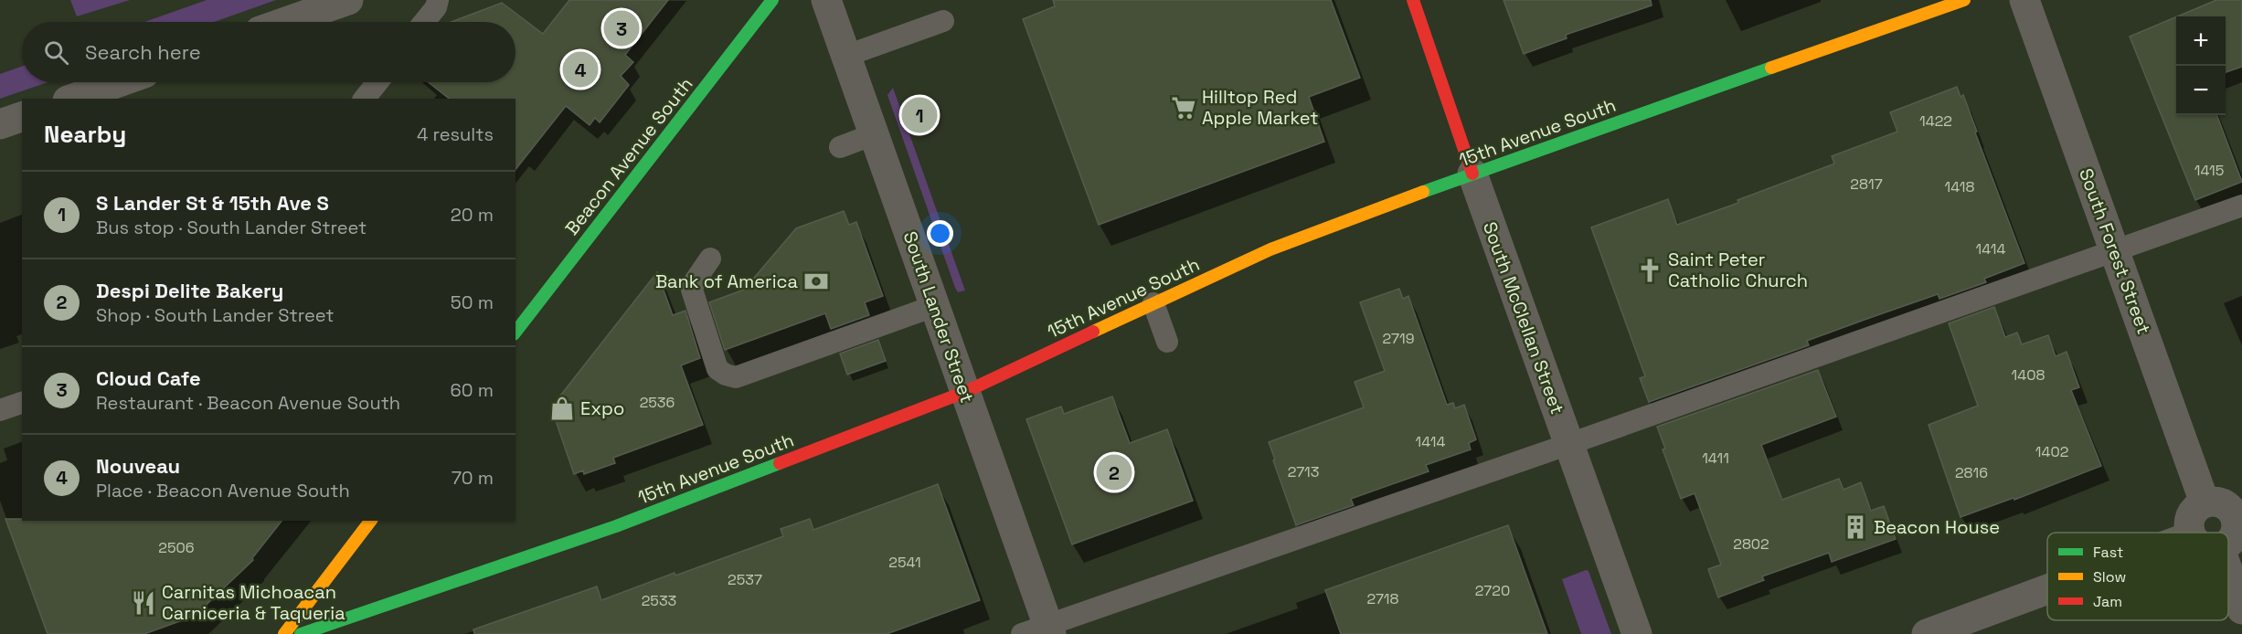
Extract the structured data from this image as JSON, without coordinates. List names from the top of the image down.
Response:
{
  "streets": {
    "main road": ["15th Avenue South", "Beacon Avenue South", "South McClellan Street"],
    "street": ["South Forest Street", "South Lander Street"]
  },
  "crossings": [
    ["15th Avenue South", "South Lander Street"],
    ["15th Avenue South", "South McClellan Street"]
  ],
  "places": {
    "supermarket": ["Hilltop Red Apple Market"],
    "church": ["Saint Peter Catholic Church"],
    "bank": ["Bank of America"],
    "shop": ["Expo"],
    "building": ["Beacon House"],
    "restaurant": ["Carnitas Michoacan Carniceria & Taqueria"]
  },
  "house_numbers": [
    "1422",
    "1415",
    "2817",
    "1418",
    "1414",
    "2719",
    "1408",
    "2536",
    "1414",
    "1402",
    "1411",
    "2713",
    "2816",
    "2802",
    "2506",
    "2541",
    "2537",
    "2720",
    "2718",
    "2533"
  ],
  "legend": ["Fast", "Slow", "Jam"],
  "page": {
    "pins": [
      "3",
      "4",
      "1",
      "2"
    ],
    "map_buttons": ["+", "−"],
    "search": "Search here",
    "heading": ["Nearby", "4 results"],
    "list": [
      {
        "mark": "1",
        "name": "S Lander St & 15th Ave S",
        "note": "Bus stop · South Lander Street",
        "value": "20 m"
      },
      {
        "mark": "2",
        "name": "Despi Delite Bakery",
        "note": "Shop · South Lander Street",
        "value": "50 m"
      },
      {
        "mark": "3",
        "name": "Cloud Cafe",
        "note": "Restaurant · Beacon Avenue South",
        "value": "60 m"
      },
      {
        "mark": "4",
        "name": "Nouveau",
        "note": "Place · Beacon Avenue South",
        "value": "70 m"
      }
    ]
  }
}
